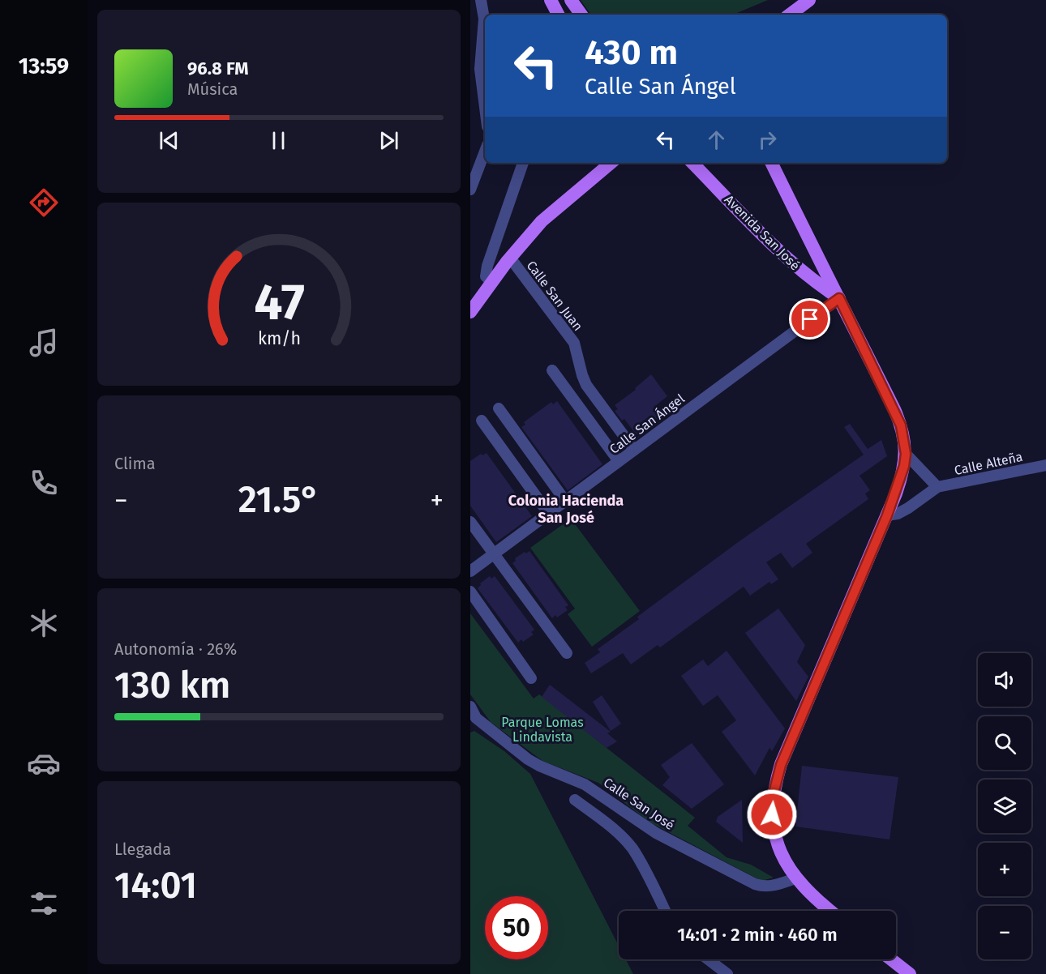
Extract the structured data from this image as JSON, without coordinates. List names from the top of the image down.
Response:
{
  "streets": {
    "main road": ["Avenida San José"],
    "street": [
      "Calle San Juan",
      "Calle San Ángel",
      "Calle Alteña",
      "Calle San José"
    ]
  },
  "crossings": [
    ["Avenida San José", "Calle San Ángel"],
    ["Avenida San José", "Calle Alteña"],
    ["Avenida San José", "Calle San José"],
    ["Calle San Juan", "Calle San Ángel"]
  ],
  "districts": ["Colonia Hacienda San José"],
  "parks": ["Parque Lomas Lindavista"],
  "page": {
    "tabs": "13:59",
    "turn": ["430 m", "Calle San Ángel"],
    "song": ["96.8 FM", "Música"],
    "tile": [
      "Clima",
      ["Autonomía · 26%", "130 km"],
      ["Llegada", "14:01"]
    ],
    "heat": ["−", "21.5°", "+"],
    "map_buttons": ["+", "−"],
    "limit": "50",
    "trip": "14:01 · 2 min · 460 m",
    "gauge": ["47", "km/h"]
  }
}
